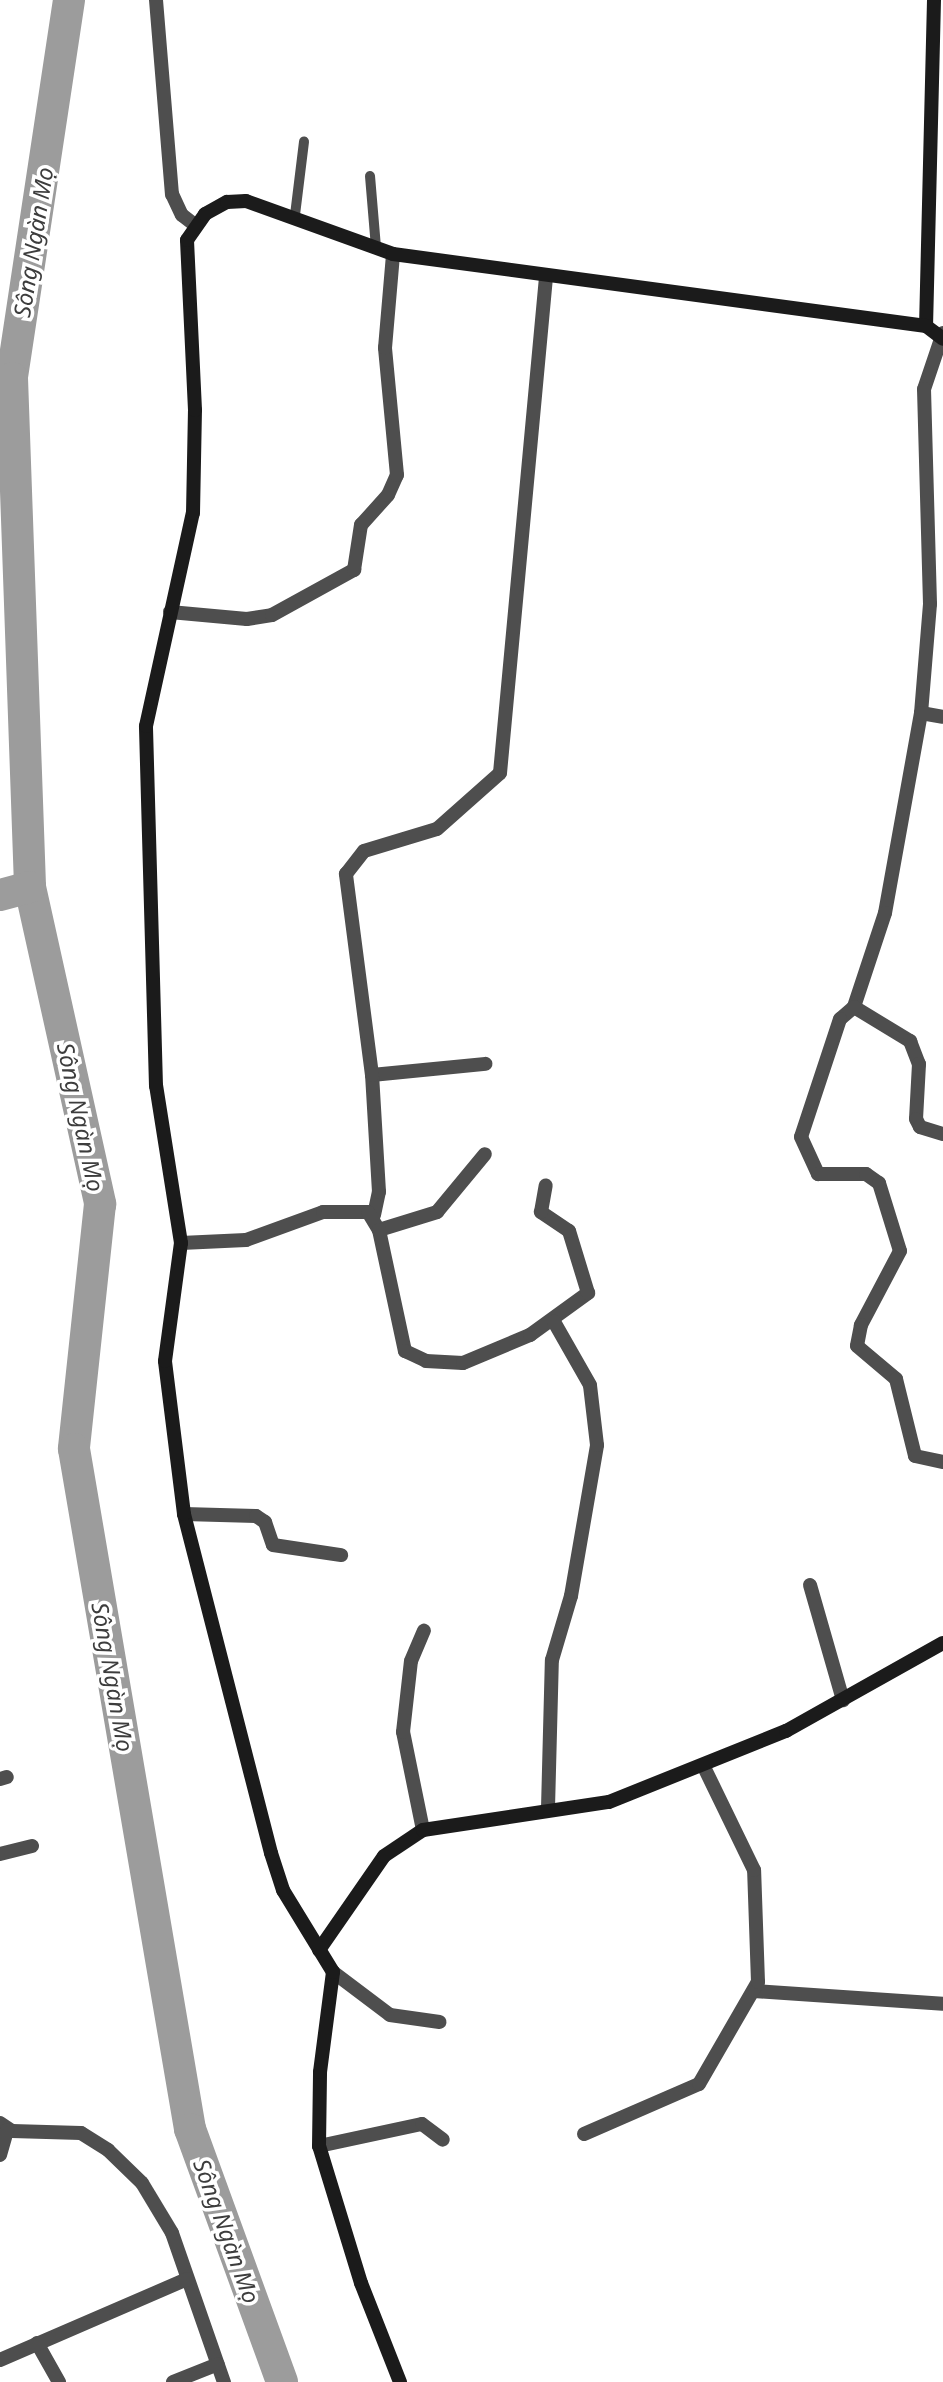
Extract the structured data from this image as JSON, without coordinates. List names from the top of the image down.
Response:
{
  "water": ["Sông Ngàn Mọ"]
}
